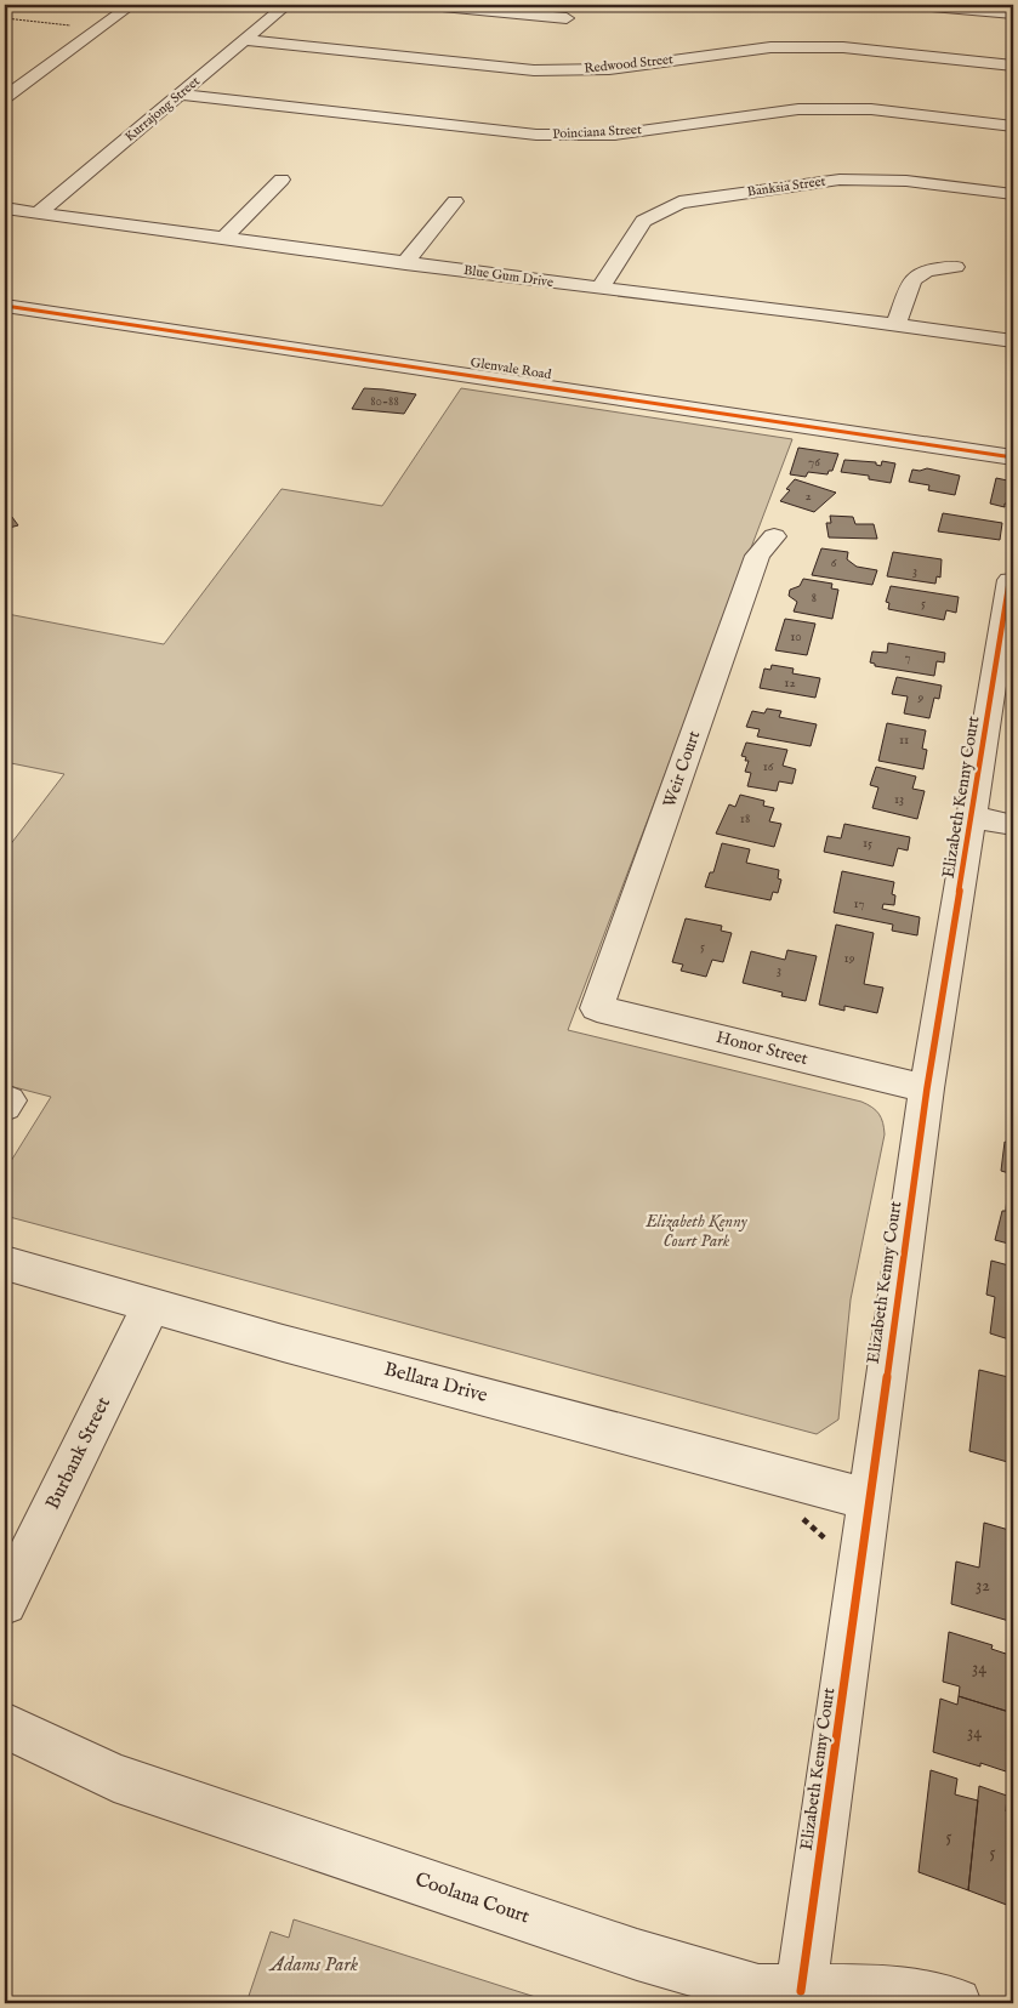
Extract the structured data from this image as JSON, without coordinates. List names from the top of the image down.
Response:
{
  "streets": {
    "street": [
      "Redwood Street",
      "Kurrajong Street",
      "Poinciana Street",
      "Banksia Street",
      "Blue Gum Drive",
      "Glenvale Road",
      "Weir Court",
      "Elizabeth Kenny Court",
      "Honor Street",
      "Bellara Drive",
      "Burbank Street",
      "Coolana Court"
    ]
  },
  "crossings": [
    ["Redwood Street", "Kurrajong Street"],
    ["Kurrajong Street", "Poinciana Street"],
    ["Kurrajong Street", "Blue Gum Drive"],
    ["Banksia Street", "Blue Gum Drive"],
    ["Weir Court", "Honor Street"],
    ["Elizabeth Kenny Court", "Honor Street"],
    ["Elizabeth Kenny Court", "Bellara Drive"],
    ["Elizabeth Kenny Court", "Coolana Court"],
    ["Bellara Drive", "Burbank Street"]
  ],
  "parks": ["Elizabeth Kenny Court Park", "Adams Park"],
  "house_numbers": [
    "80-88",
    "76",
    "2",
    "6",
    "3",
    "8",
    "5",
    "10",
    "7",
    "12",
    "9",
    "11",
    "16",
    "13",
    "18",
    "15",
    "17",
    "5",
    "19",
    "3",
    "32",
    "34",
    "34",
    "5",
    "5"
  ]
}
